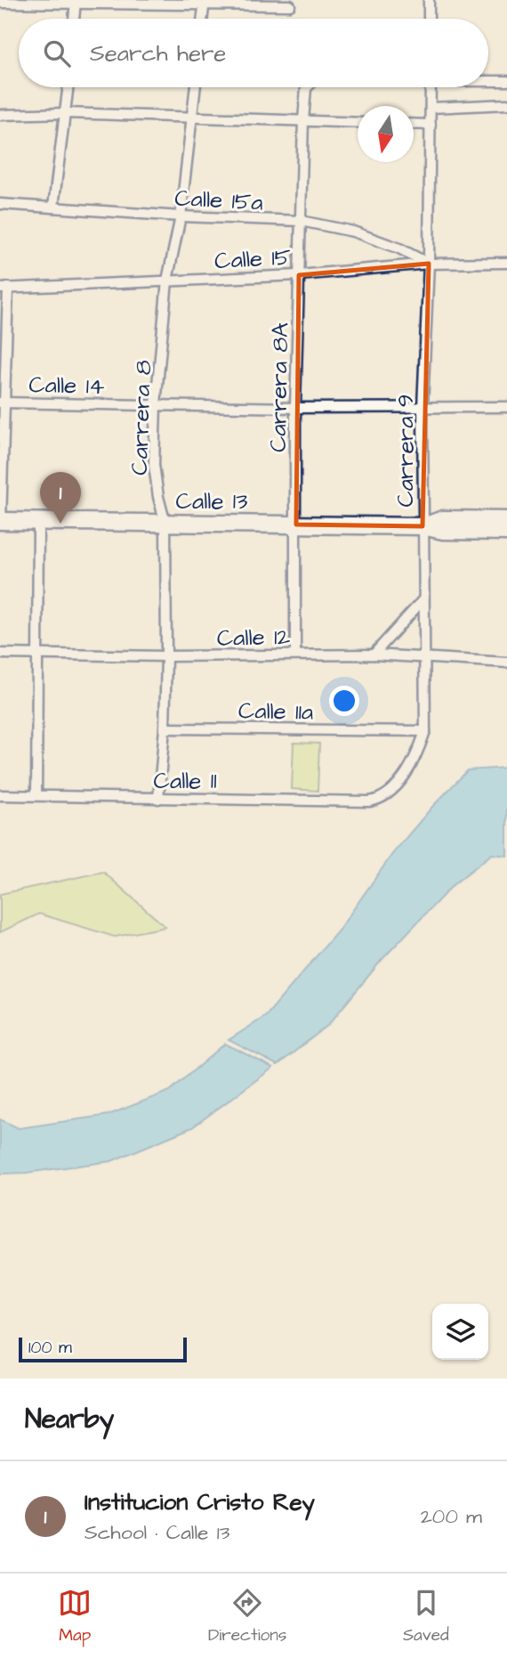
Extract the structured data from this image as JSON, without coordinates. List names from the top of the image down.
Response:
{
  "streets": {
    "highway": ["Calle 13"],
    "street": [
      "Calle 15a",
      "Calle 15",
      "Calle 14",
      "Carrera 8A",
      "Carrera 8",
      "Carrera 9",
      "Calle 12",
      "Calle 11a",
      "Calle 11"
    ]
  },
  "crossings": [
    ["Calle 15a", "Calle 15"],
    ["Calle 15a", "Carrera 8A"],
    ["Calle 15a", "Carrera 8"],
    ["Calle 15a", "Carrera 9"],
    ["Calle 15", "Carrera 8A"],
    ["Calle 15", "Carrera 8"],
    ["Calle 15", "Carrera 9"],
    ["Calle 14", "Carrera 8A"],
    ["Calle 14", "Carrera 8"],
    ["Calle 14", "Carrera 9"],
    ["Carrera 8A", "Calle 13"],
    ["Carrera 8A", "Calle 12"],
    ["Carrera 8", "Calle 13"],
    ["Carrera 8", "Calle 12"],
    ["Carrera 8", "Calle 11a"],
    ["Carrera 8", "Calle 11"],
    ["Carrera 9", "Calle 13"],
    ["Carrera 9", "Calle 12"],
    ["Carrera 9", "Calle 11a"],
    ["Carrera 9", "Calle 11"]
  ],
  "scale_bar": "100 m",
  "north": "bottom",
  "page": {
    "search": "Search here",
    "pins": "1",
    "scale": "100 m",
    "heading": "Nearby",
    "list": [
      {
        "mark": "1",
        "name": "Institucion Cristo Rey",
        "note": "School · Calle 13",
        "value": "200 m"
      }
    ],
    "nav": ["Map", "Directions", "Saved"]
  }
}
